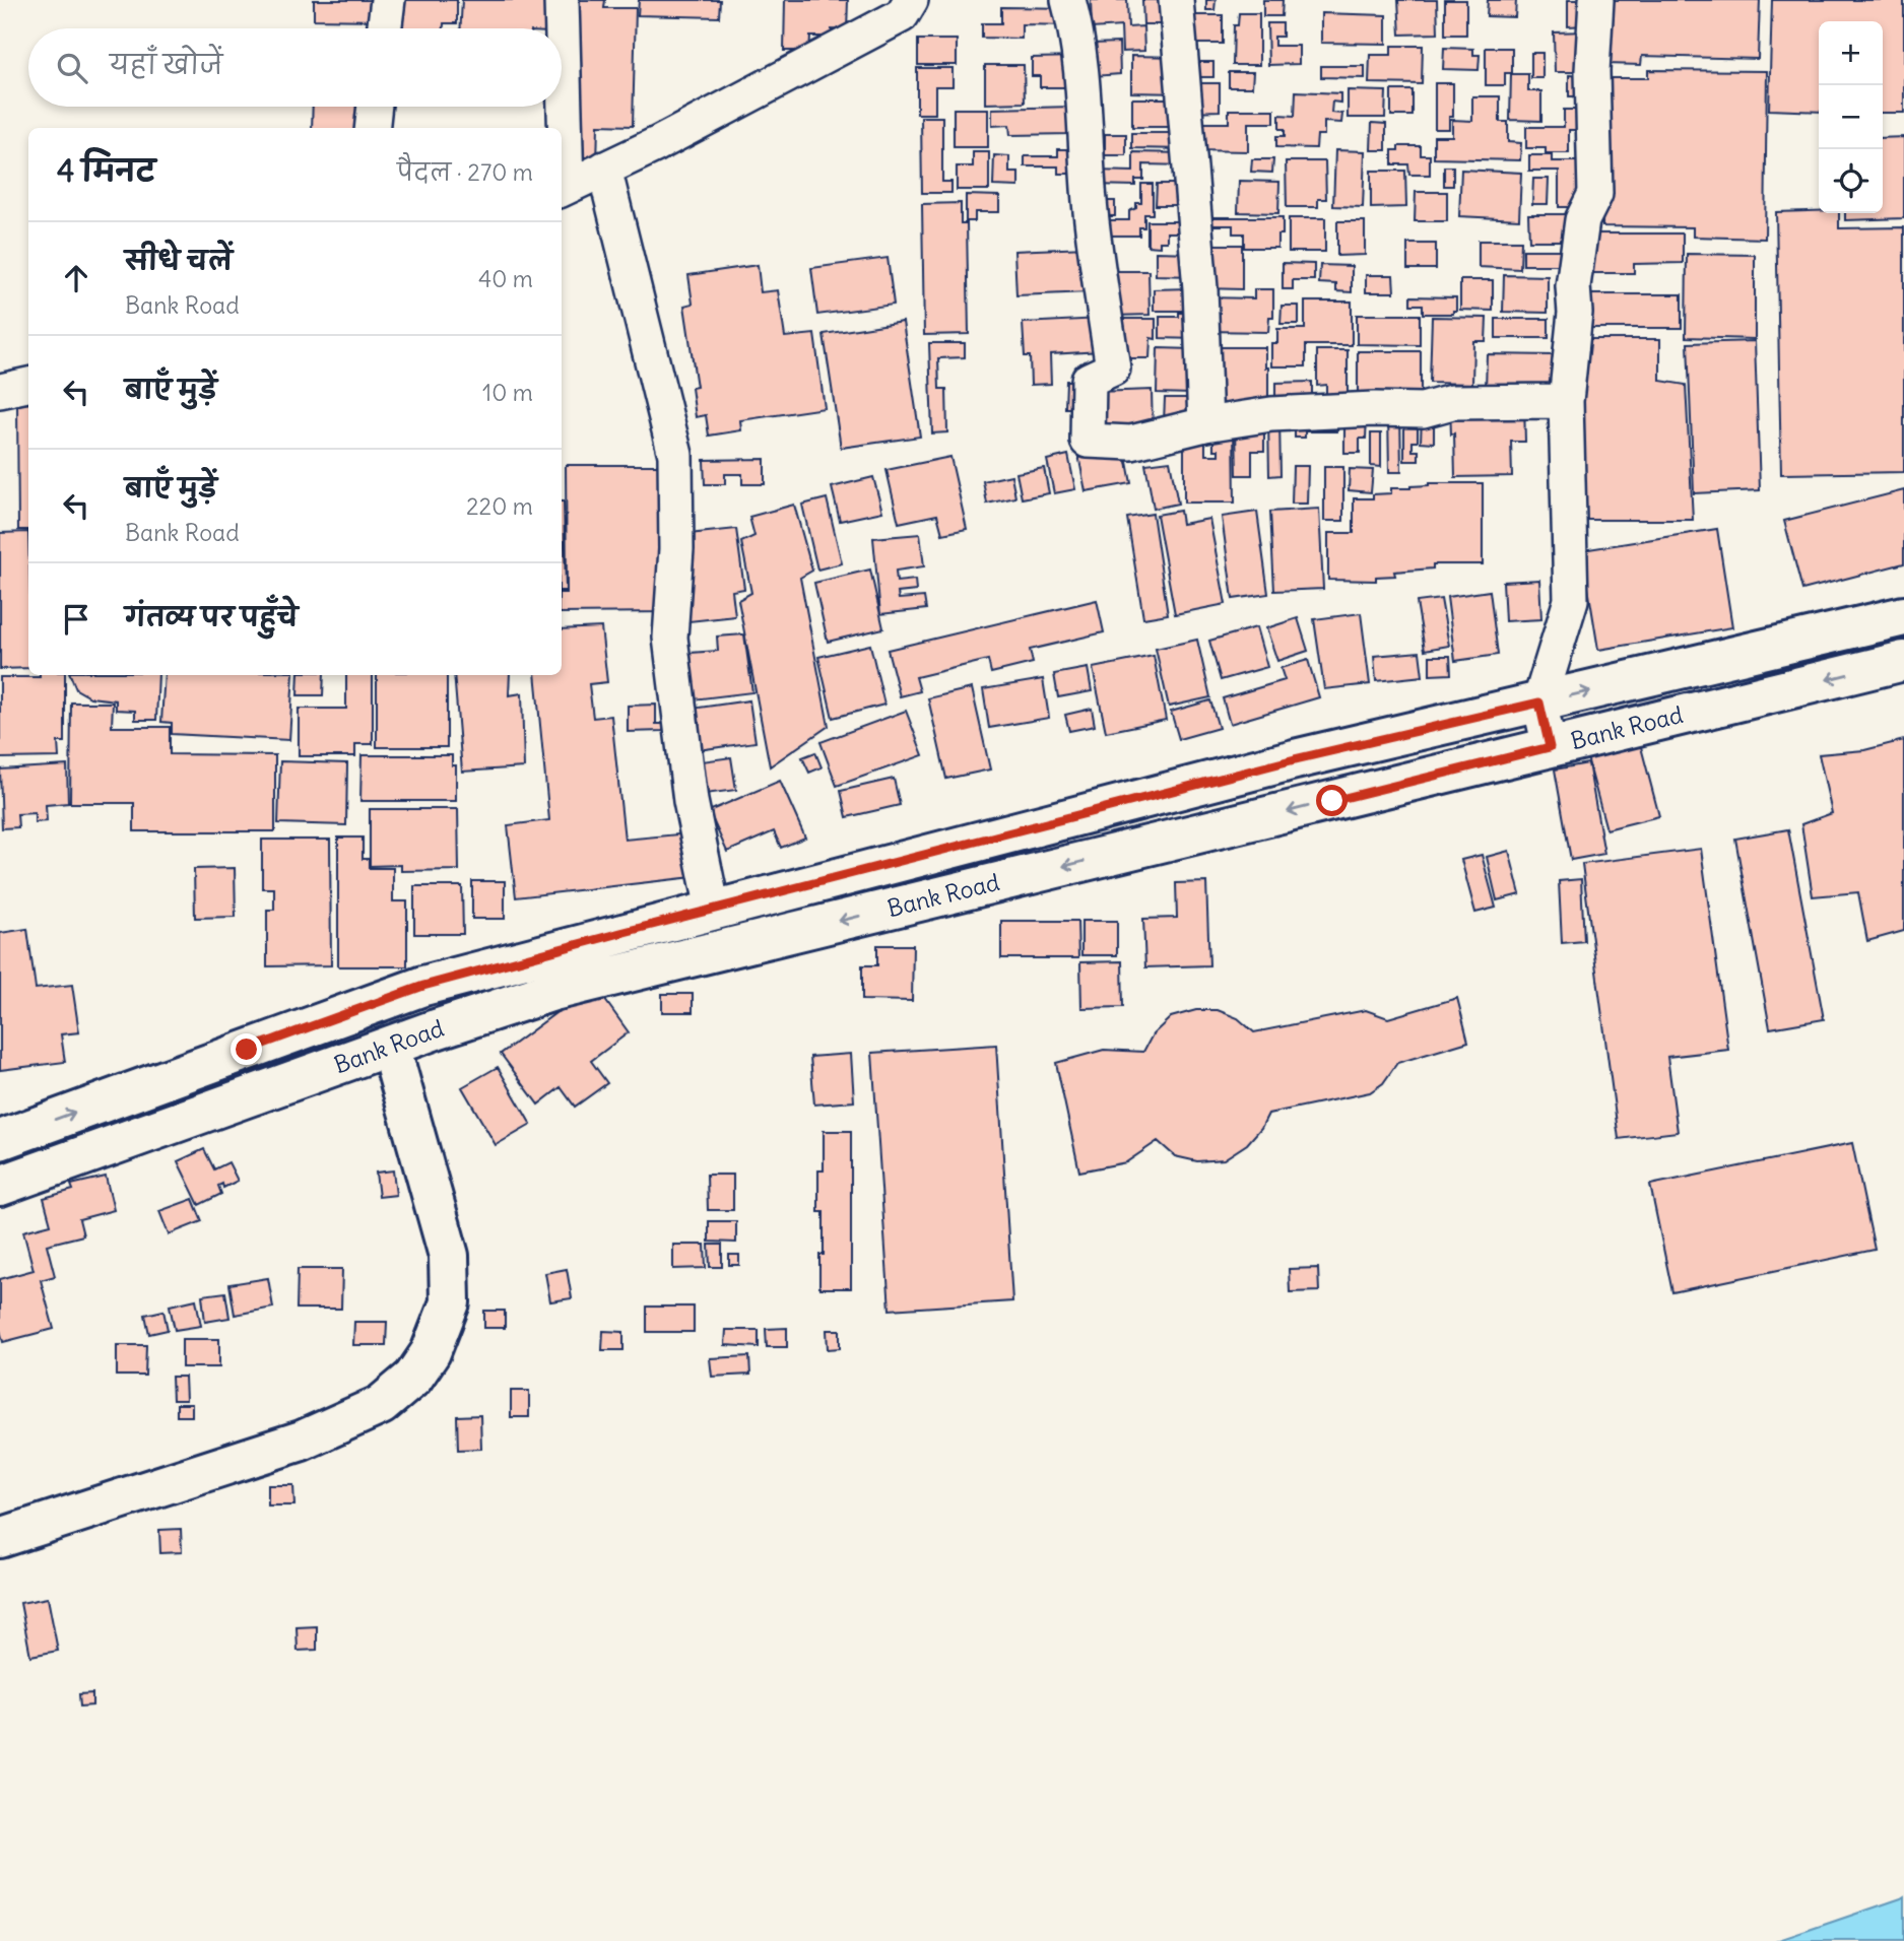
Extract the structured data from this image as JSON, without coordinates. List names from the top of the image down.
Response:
{
  "streets": {
    "main road": ["Bank Road"]
  },
  "page": {
    "map_buttons": ["+", "−"],
    "search": "यहाँ खोजें",
    "heading": ["4 मिनट", "पैदल · 270 m"],
    "list": [
      ["सीधे चलें", "Bank Road", "40 m"],
      ["बाएँ मुड़ें", "10 m"],
      ["बाएँ मुड़ें", "Bank Road", "220 m"],
      "गंतव्य पर पहुँचे"
    ]
  }
}
